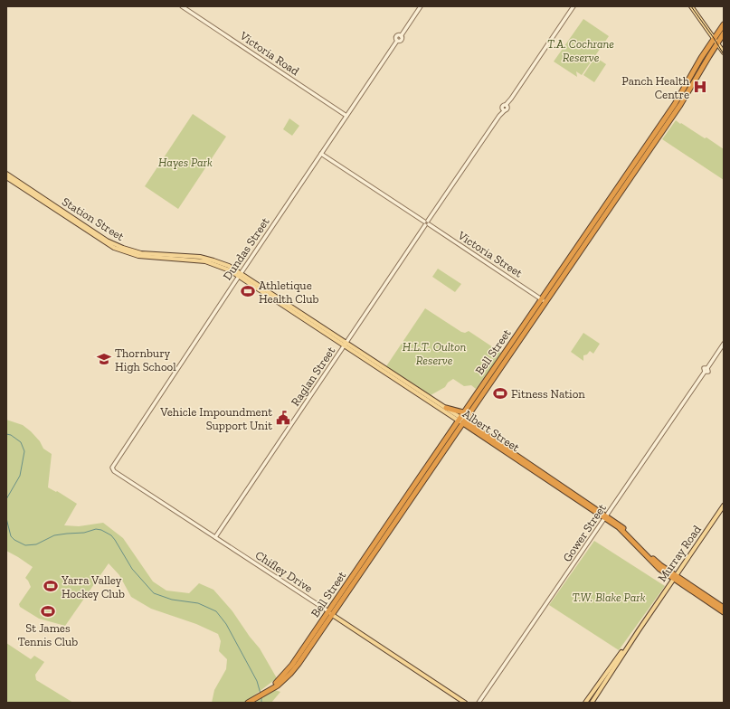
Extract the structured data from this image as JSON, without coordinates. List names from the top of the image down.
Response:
{
  "streets": {
    "highway": ["Bell Street", "Albert Street"],
    "main road": ["Station Street", "Murray Road", "Chifley Drive"],
    "street": [
      "Victoria Road",
      "Dundas Street",
      "Victoria Street",
      "Raglan Street",
      "Gower Street"
    ]
  },
  "crossings": [
    ["Victoria Road", "Dundas Street"],
    ["Station Street", "Dundas Street"],
    ["Station Street", "Albert Street"],
    ["Dundas Street", "Victoria Street"],
    ["Dundas Street", "Albert Street"],
    ["Dundas Street", "Chifley Drive"],
    ["Victoria Street", "Bell Street"],
    ["Victoria Street", "Raglan Street"],
    ["Bell Street", "Albert Street"],
    ["Bell Street", "Chifley Drive"],
    ["Raglan Street", "Albert Street"],
    ["Raglan Street", "Chifley Drive"],
    ["Albert Street", "Gower Street"],
    ["Albert Street", "Murray Road"]
  ],
  "parks": [
    "T.A. Cochrane Reserve",
    "Hayes Park",
    "H.L.T. Oulton Reserve",
    "T.W. Blake Park"
  ],
  "places": {
    "hospital": ["Panch Health Centre"],
    "sports": [
      "Athletique Health Club",
      "Fitness Nation",
      "Yarra Valley Hockey Club",
      "St James Tennis Club"
    ],
    "school or university": ["Thornbury High School"],
    "public building": ["Vehicle Impoundment Support Unit"]
  }
}
